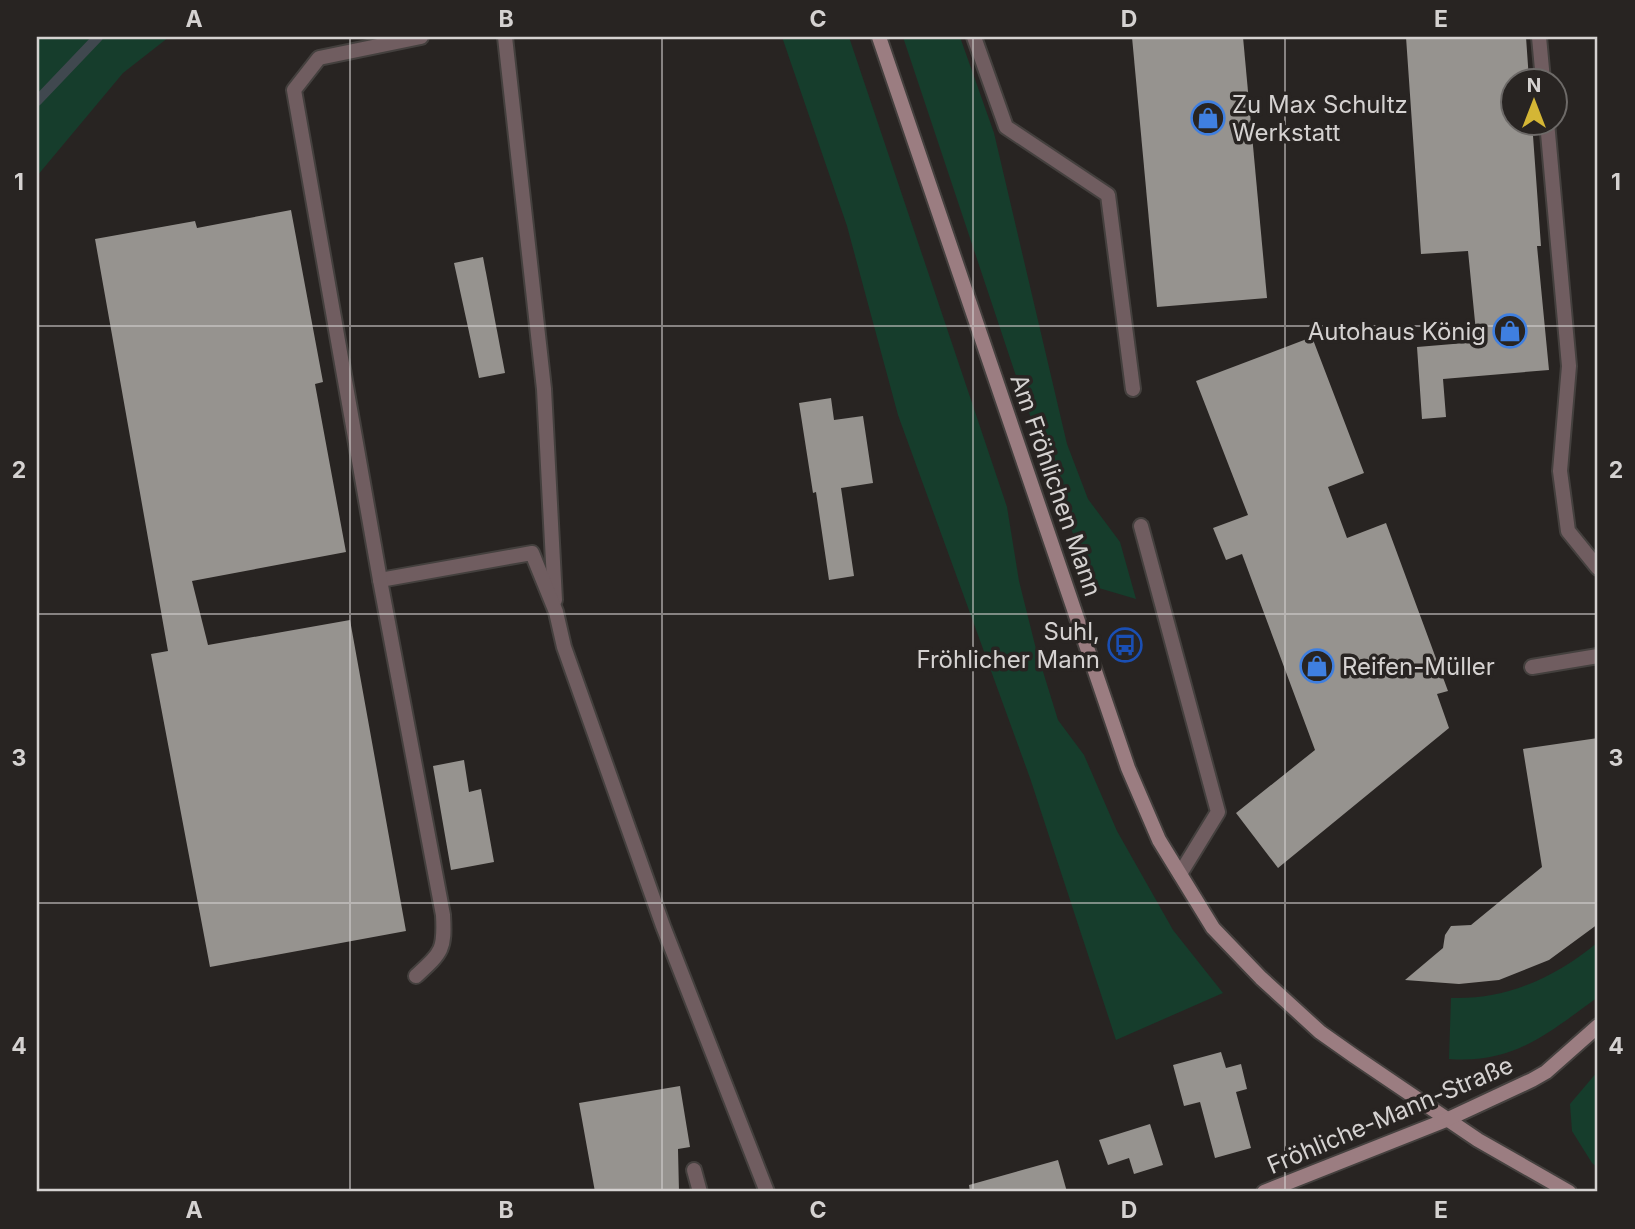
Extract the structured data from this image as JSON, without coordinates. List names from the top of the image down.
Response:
{
  "streets": {
    "street": ["Am Fröhlichen Mann", "Fröhliche-Mann-Straße"]
  },
  "crossings": [
    ["Am Fröhlichen Mann", "Fröhliche-Mann-Straße"]
  ],
  "places": {
    "shop": ["Zu Max Schultz Werkstatt", "Autohaus König", "Reifen-Müller"],
    "bus stop": ["Suhl, Fröhlicher Mann"]
  },
  "north": "top",
  "grid": {
    "columns": [
      "A",
      "B",
      "C",
      "D",
      "E"
    ],
    "rows": [
      "1",
      "2",
      "3",
      "4"
    ]
  }
}
